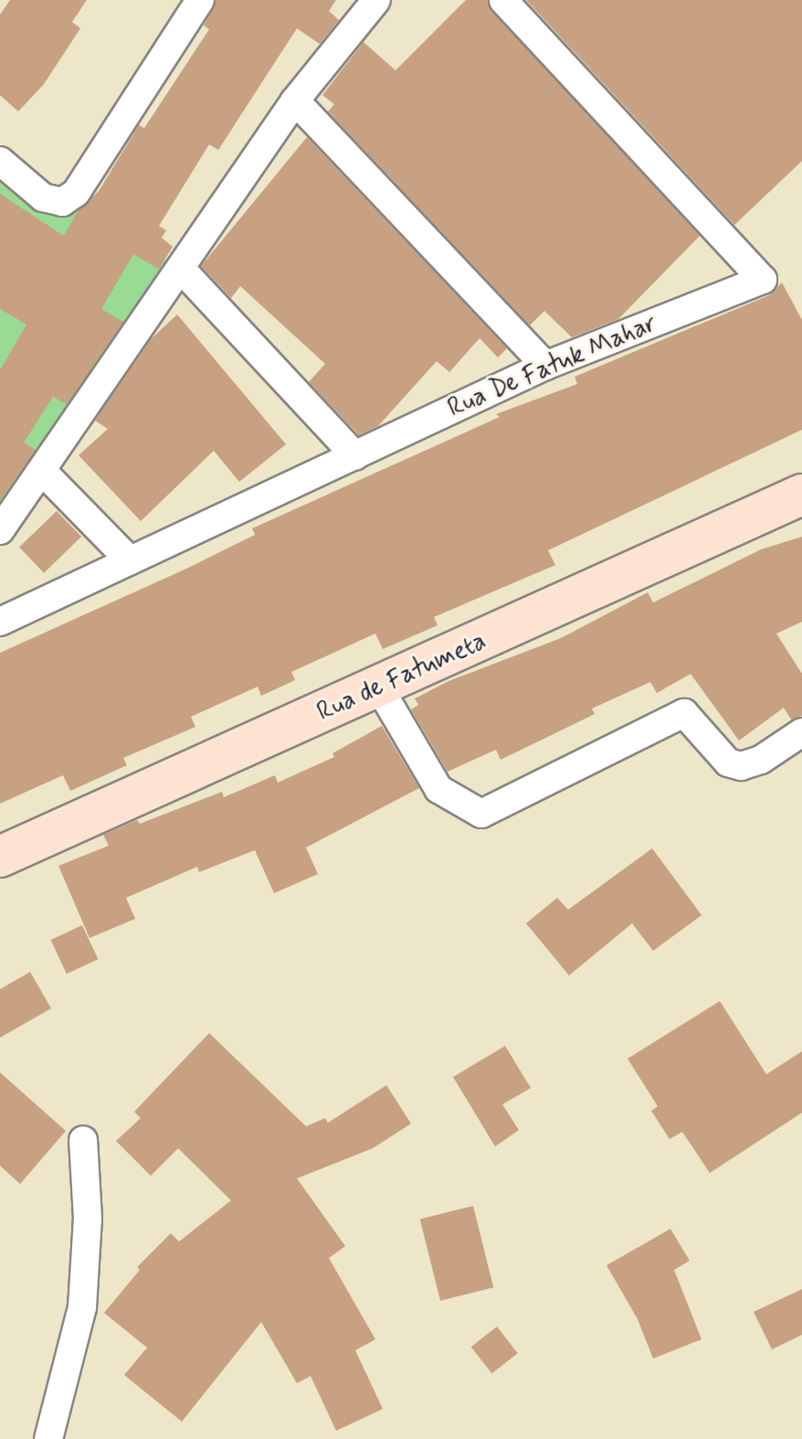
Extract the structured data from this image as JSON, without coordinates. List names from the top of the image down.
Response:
{
  "streets": {
    "street": ["Rua De Fatuk Mahar", "Rua de Fatumeta"]
  }
}
